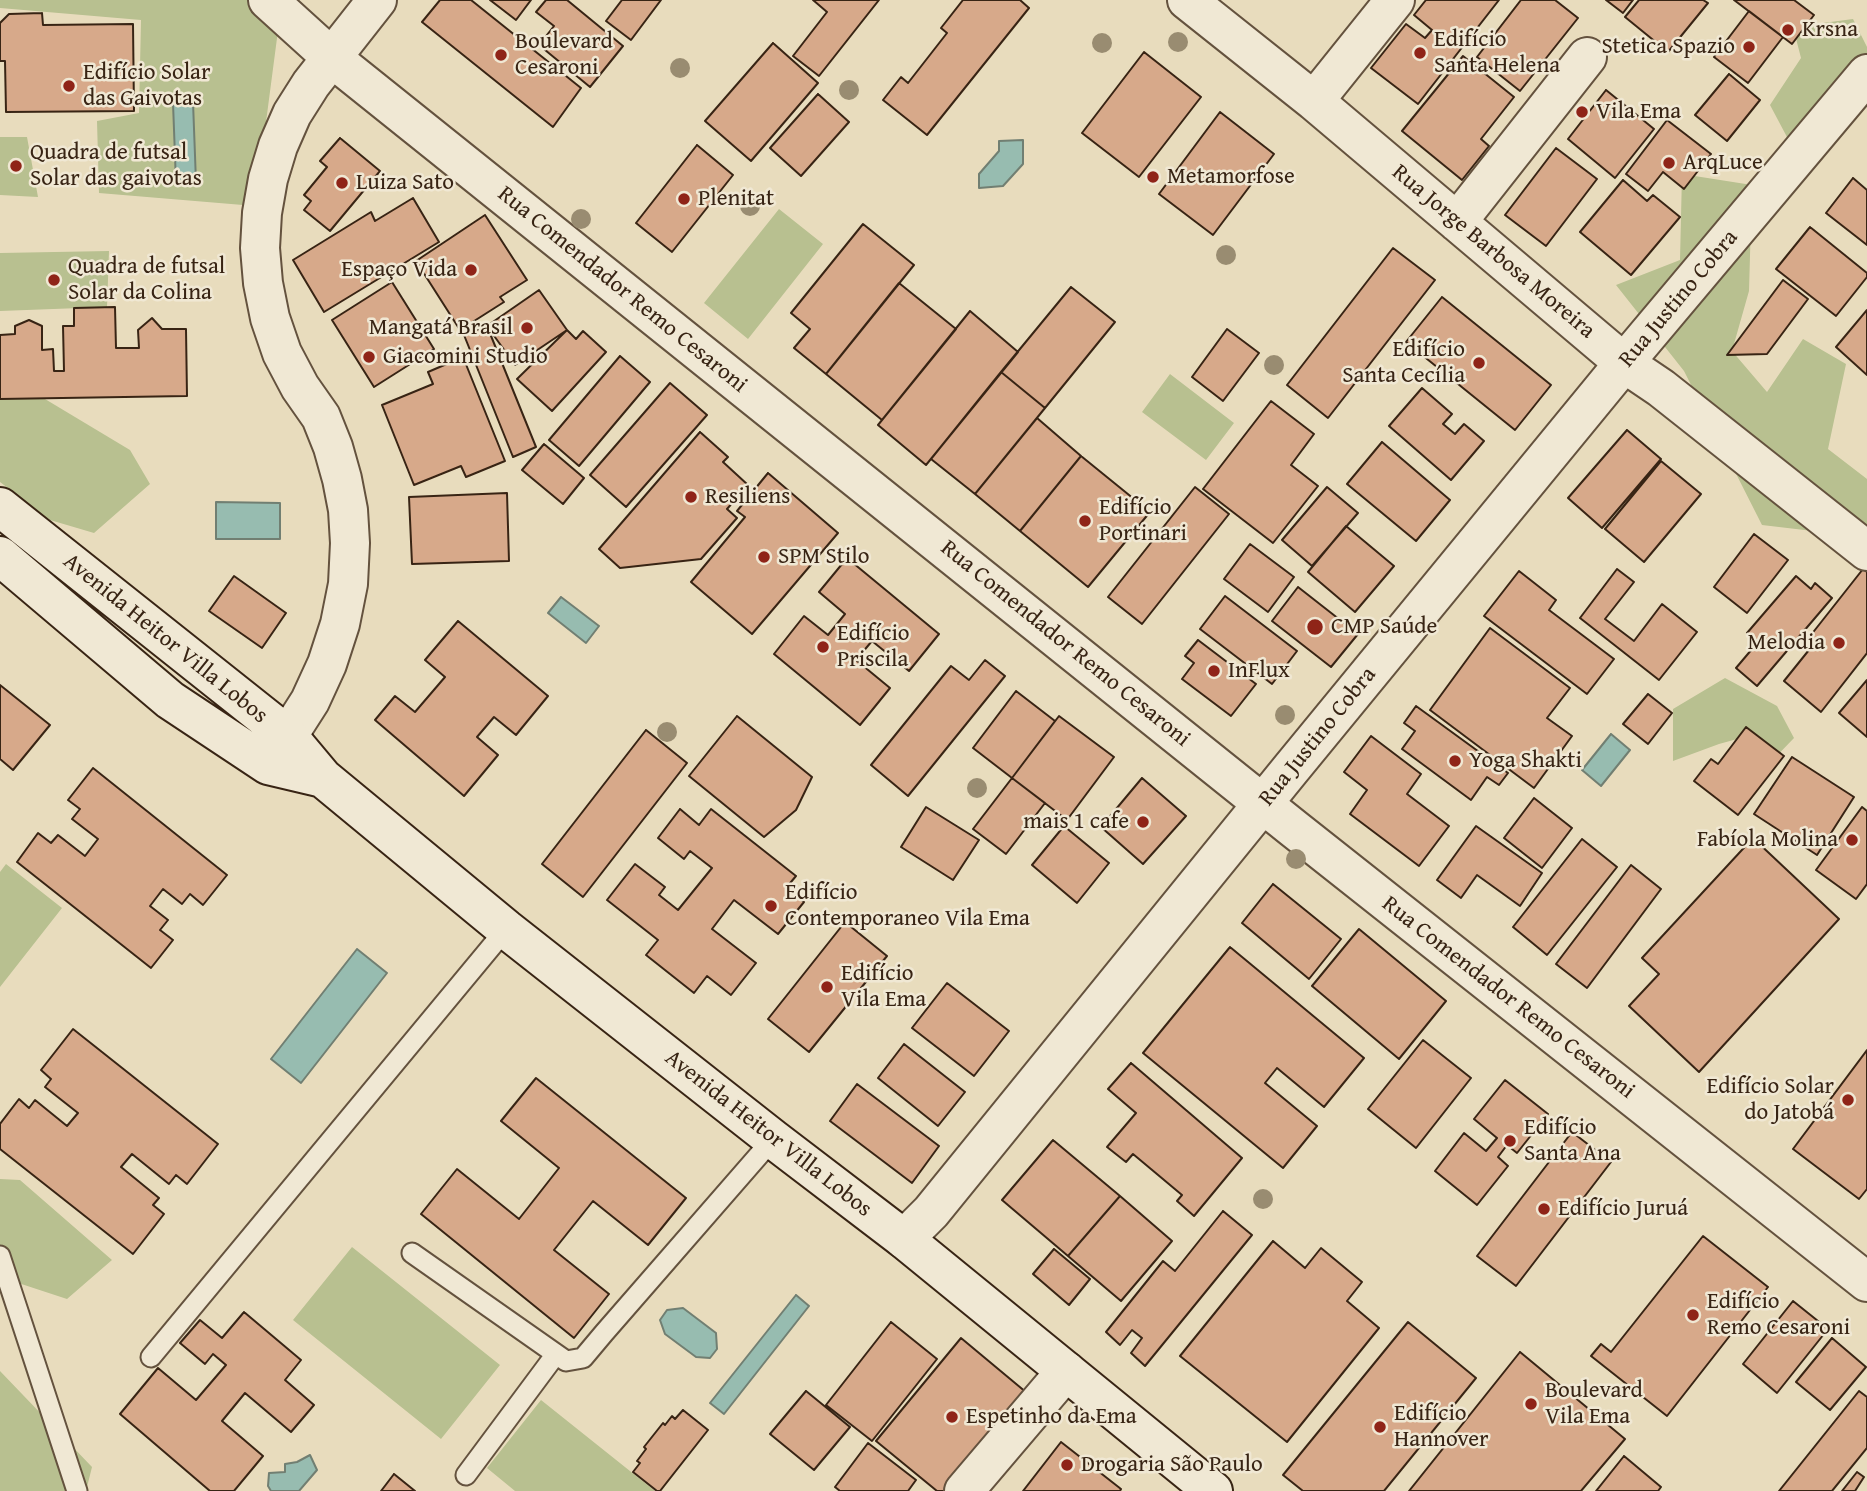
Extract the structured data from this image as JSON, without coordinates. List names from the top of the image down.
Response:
{
  "streets": {
    "street": [
      "Rua Jorge Barbosa Moreira",
      "Rua Comendador Remo Cesaroni",
      "Rua Justino Cobra",
      "Avenida Heitor Villa Lobos"
    ]
  },
  "crossings": [
    ["Rua Jorge Barbosa Moreira", "Rua Justino Cobra"],
    ["Rua Comendador Remo Cesaroni", "Rua Justino Cobra"],
    ["Rua Justino Cobra", "Avenida Heitor Villa Lobos"]
  ],
  "places": [
    "Krsna",
    "Stetica Spazio",
    "Edifício Santa Helena",
    "Boulevard Cesaroni",
    "Edifício Solar das Gaivotas",
    "Vila Ema",
    "ArqLuce",
    "Quadra de futsal Solar das gaivotas",
    "Metamorfose",
    "Luiza Sato",
    "Plenitat",
    "Espaço Vida",
    "Quadra de futsal Solar da Colina",
    "Mangatá Brasil",
    "Giacomini Studio",
    "Edifício Santa Cecília",
    "Resiliens",
    "Edifício Portinari",
    "SPM Stilo",
    "CMP Saúde",
    "Melodia",
    "Edifício Priscila",
    "InFlux",
    "Yoga Shakti",
    "mais 1 cafe",
    "Fabíola Molina",
    "Edifício Contemporaneo Vila Ema",
    "Edifício Vila Ema",
    "Edifício Solar do Jatobá",
    "Edifício Santa Ana",
    "Edifício Juruá",
    "Edifício Remo Cesaroni",
    "Boulevard Vila Ema",
    "Espetinho da Ema",
    "Edifício Hannover",
    "Drogaria São Paulo"
  ]
}
